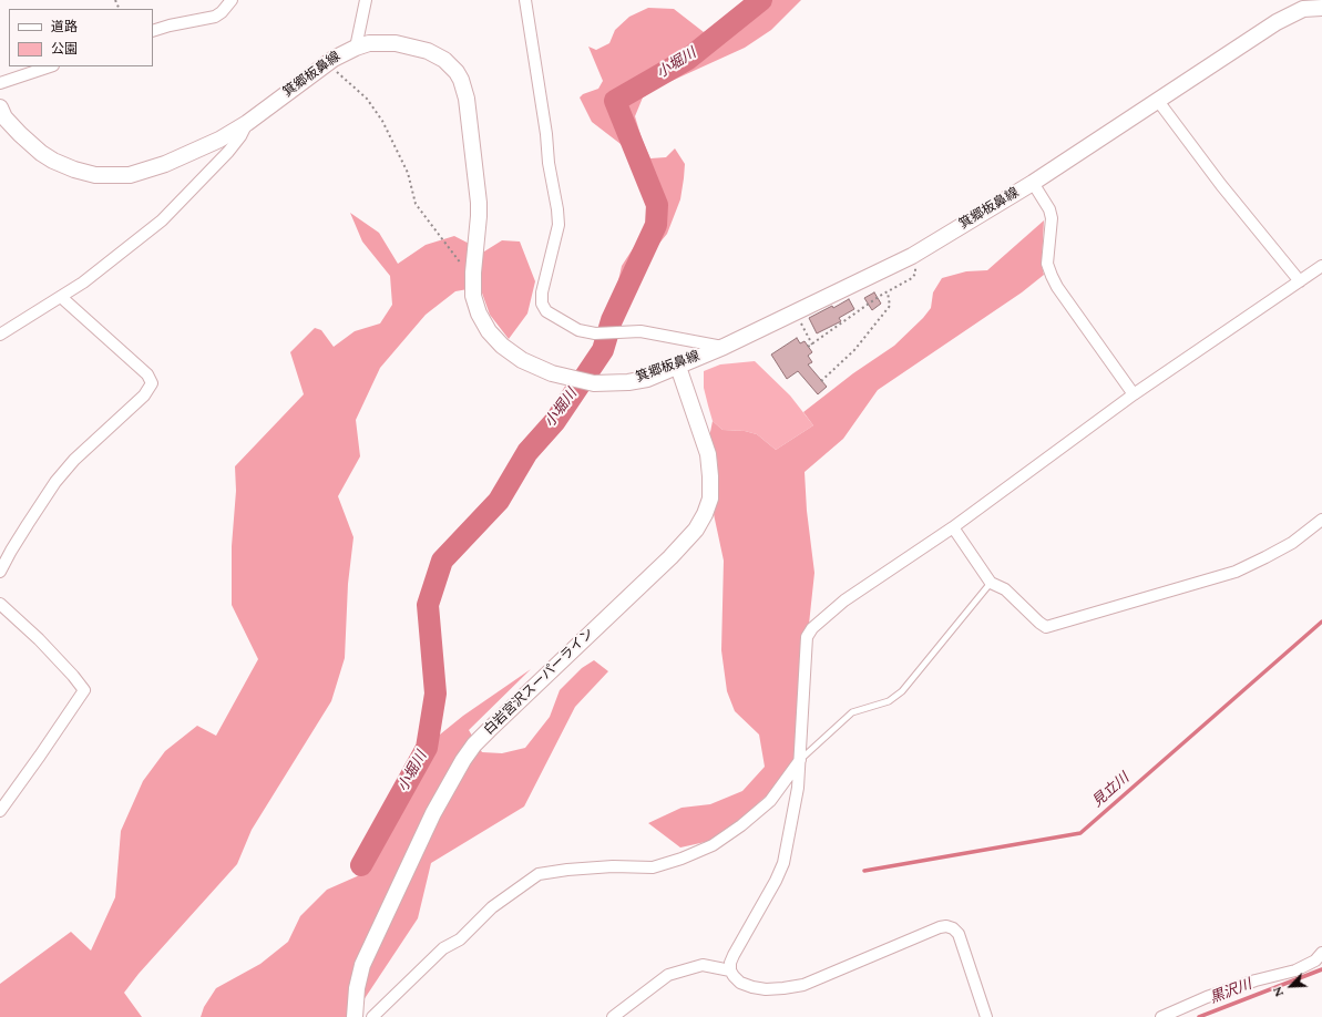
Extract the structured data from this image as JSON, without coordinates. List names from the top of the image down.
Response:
{
  "streets": {
    "main road": ["箕郷板鼻線", "白岩宮沢スーパーライン"]
  },
  "crossings": [
    ["箕郷板鼻線", "白岩宮沢スーパーライン"]
  ],
  "water": ["小堀川", "見立川", "黒沢川"],
  "legend": ["道路", "公園"],
  "north": "bottom left"
}
